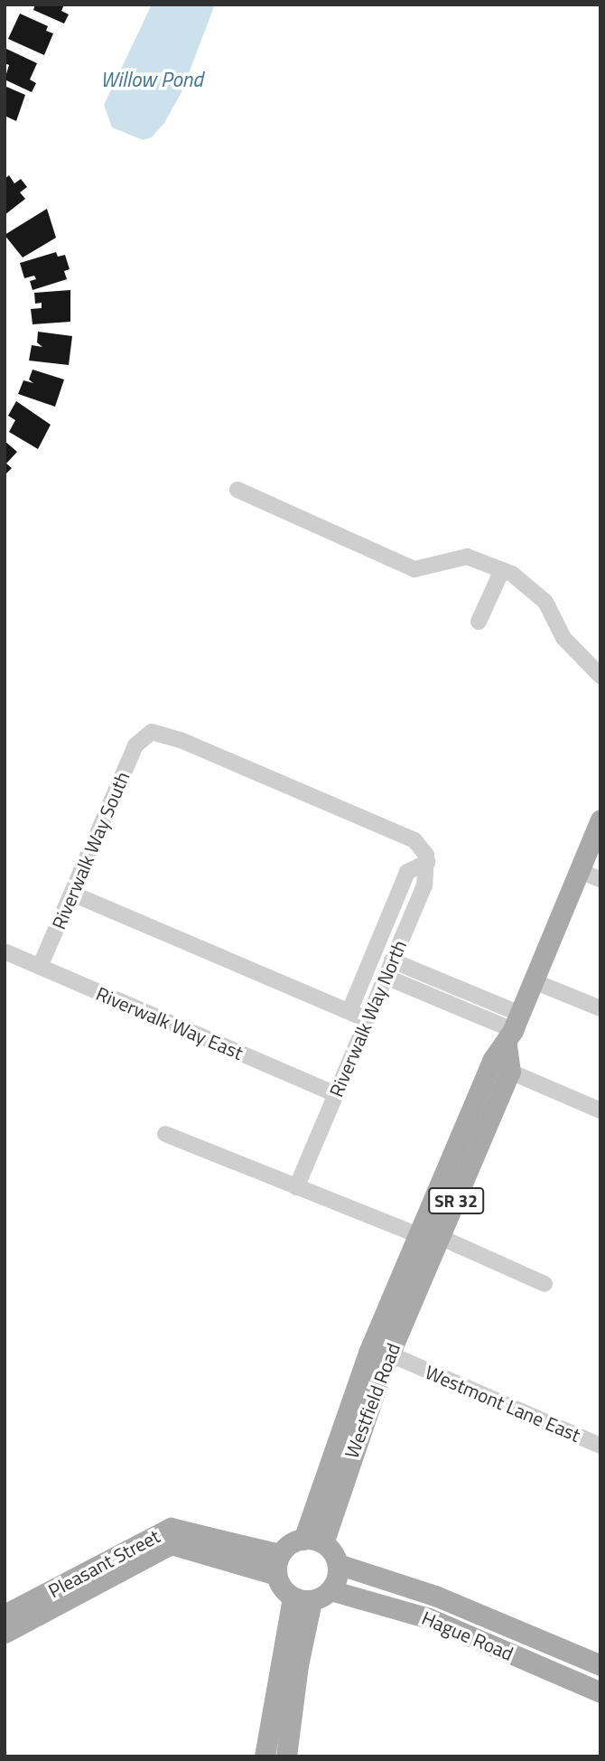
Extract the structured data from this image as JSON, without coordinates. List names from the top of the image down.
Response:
{
  "streets": {
    "main road": [
      "SR 32",
      "Westfield Road",
      "Pleasant Street",
      "Hague Road"
    ],
    "street": [
      "Riverwalk Way South",
      "Riverwalk Way North",
      "Riverwalk Way East",
      "Westmont Lane East"
    ]
  },
  "crossings": [
    ["Riverwalk Way South", "Riverwalk Way North"],
    ["Riverwalk Way South", "Riverwalk Way East"],
    ["Riverwalk Way North", "Riverwalk Way East"],
    ["Westfield Road", "Westmont Lane East"],
    ["Westfield Road", "Pleasant Street"],
    ["Westfield Road", "Hague Road"],
    ["Pleasant Street", "Hague Road"]
  ],
  "water": ["Willow Pond"]
}
